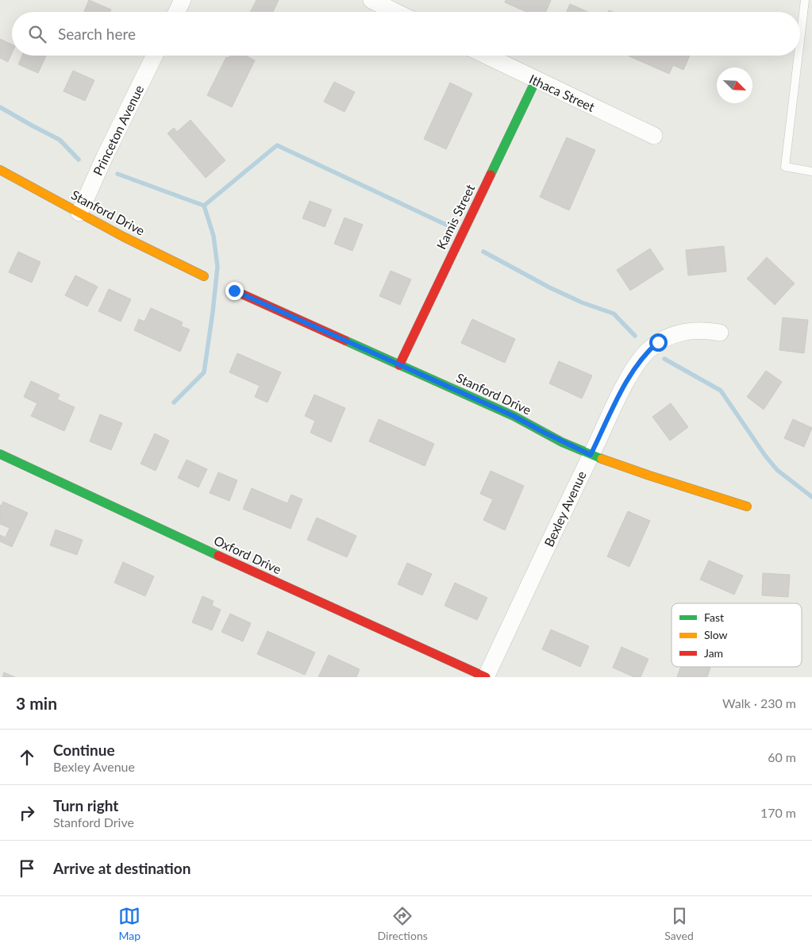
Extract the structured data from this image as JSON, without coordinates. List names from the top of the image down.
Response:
{
  "streets": {
    "street": [
      "Ithaca Street",
      "Princeton Avenue",
      "Stanford Drive",
      "Kamis Street",
      "Bexley Avenue",
      "Oxford Drive"
    ]
  },
  "crossings": [
    ["Ithaca Street", "Kamis Street"],
    ["Princeton Avenue", "Stanford Drive"],
    ["Stanford Drive", "Kamis Street"],
    ["Stanford Drive", "Bexley Avenue"],
    ["Bexley Avenue", "Oxford Drive"]
  ],
  "legend": ["Fast", "Slow", "Jam"],
  "north": "bottom right",
  "page": {
    "search": "Search here",
    "heading": ["3 min", "Walk · 230 m"],
    "list": [
      ["Continue", "Bexley Avenue", "60 m"],
      ["Turn right", "Stanford Drive", "170 m"],
      "Arrive at destination"
    ],
    "nav": ["Map", "Directions", "Saved"]
  }
}
